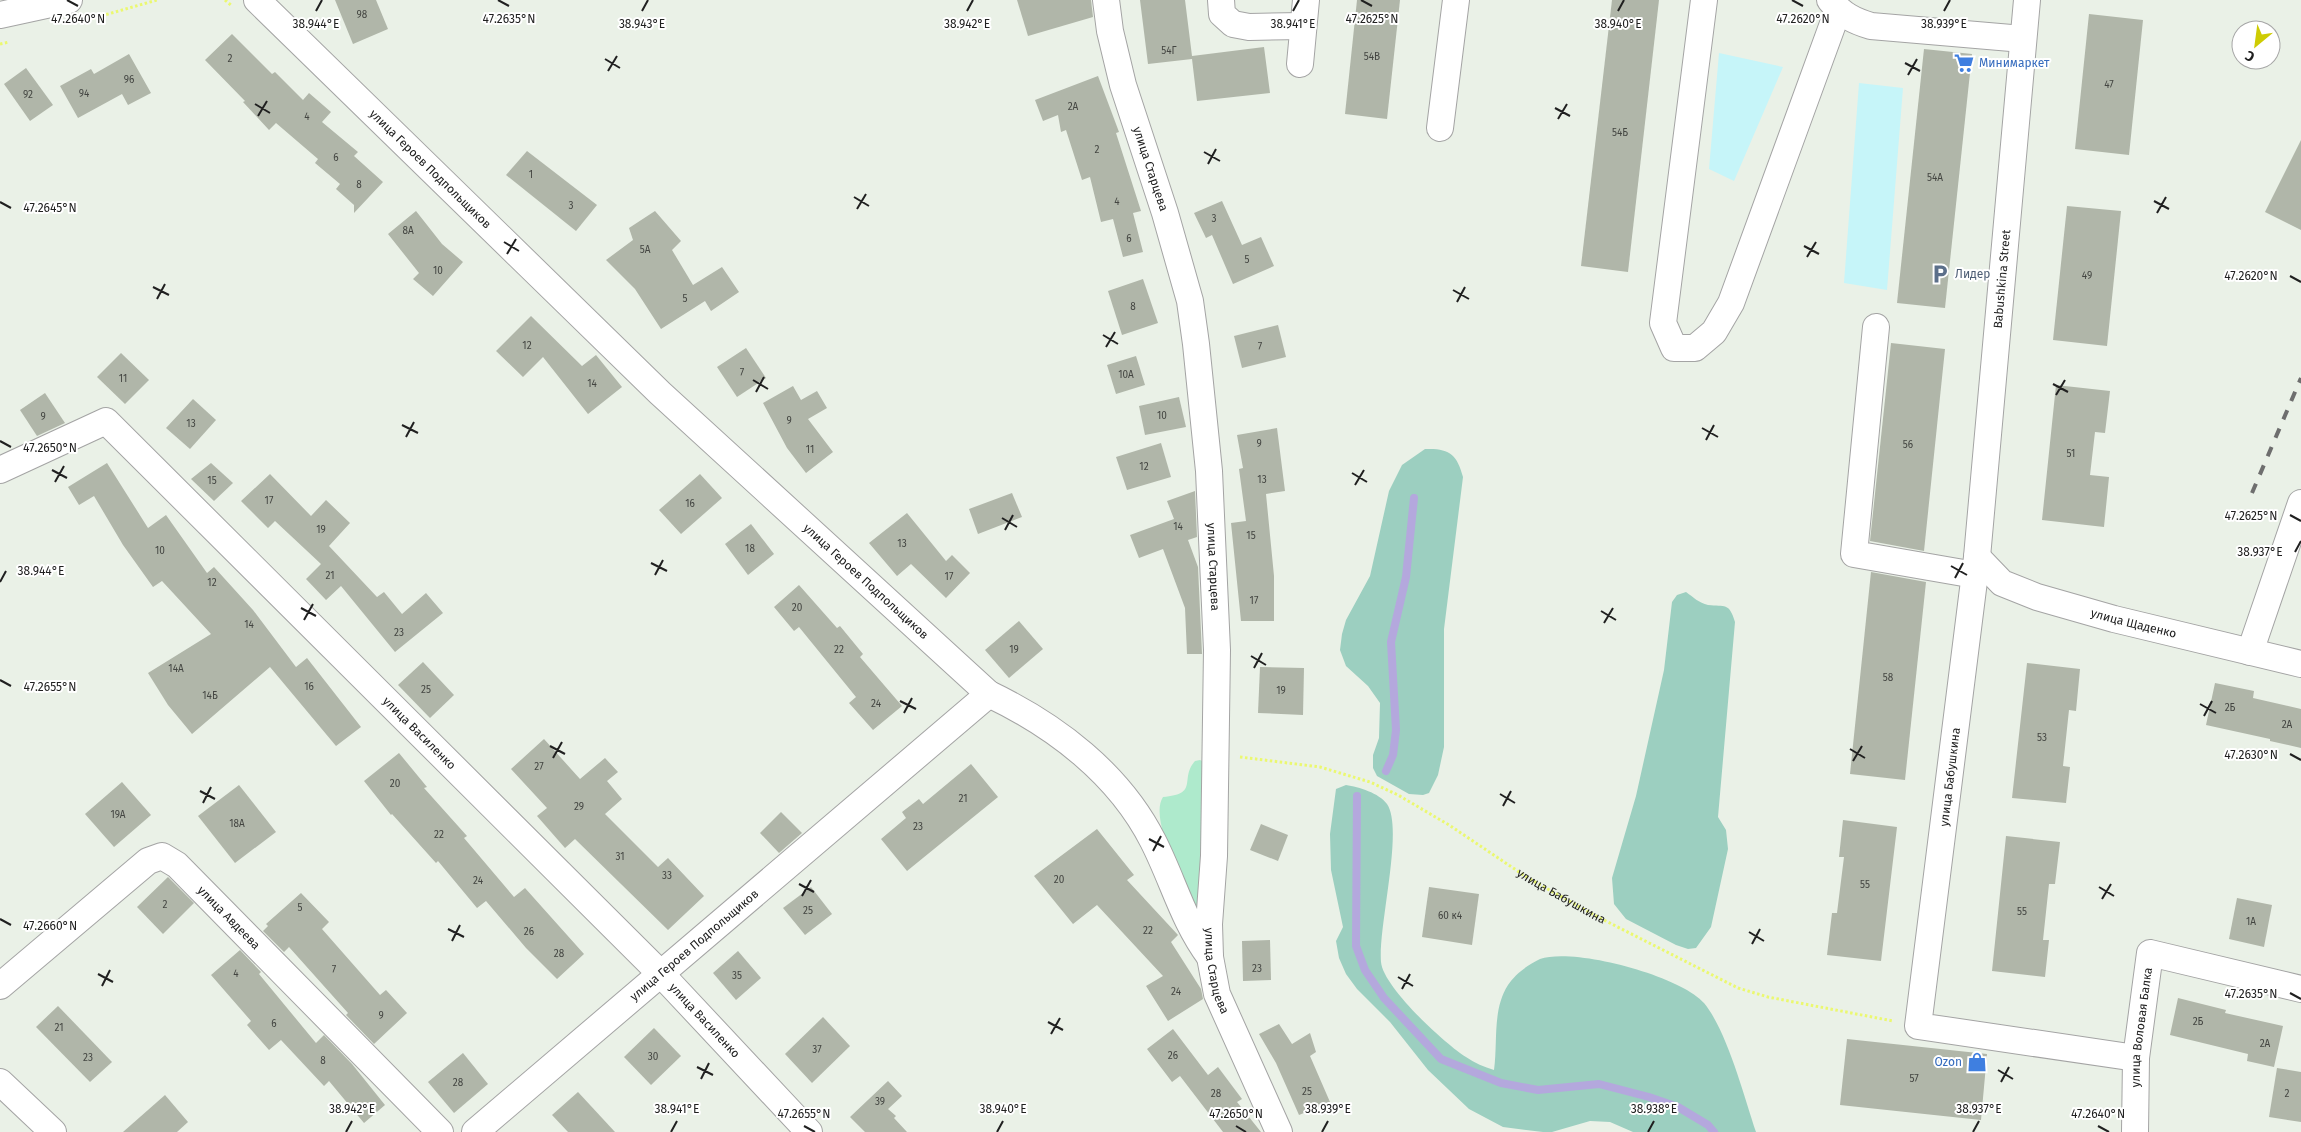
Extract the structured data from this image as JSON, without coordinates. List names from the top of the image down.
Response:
{
  "streets": {
    "street": [
      "улица Героев Подпольщиков",
      "улица Старцева",
      "Babushkina Street",
      "улица Щаденко",
      "улица Василенко",
      "улица Бабушкина",
      "улица Авдеева",
      "улица Воловая Балка"
    ]
  },
  "crossings": [
    ["улица Героев Подпольщиков", "улица Василенко"],
    ["улица Старцева", "улица Бабушкина"],
    ["Babushkina Street", "улица Щаденко"],
    ["Babushkina Street", "улица Бабушкина"],
    ["улица Щаденко", "улица Бабушкина"]
  ],
  "places": {
    "supermarket": ["Минимаркет"],
    "parking": ["Лидер"],
    "shop": ["Ozon"]
  },
  "house_numbers": [
    "98",
    "54Г",
    "54В",
    "2",
    "96",
    "47",
    "94",
    "92",
    "2А",
    "4",
    "54Б",
    "2",
    "6",
    "1",
    "54А",
    "8",
    "4",
    "3",
    "3",
    "8А",
    "6",
    "5А",
    "5",
    "10",
    "49",
    "5",
    "8",
    "12",
    "7",
    "7",
    "10А",
    "11",
    "14",
    "10",
    "9",
    "9",
    "13",
    "9",
    "56",
    "11",
    "51",
    "12",
    "13",
    "15",
    "17",
    "16",
    "14",
    "19",
    "15",
    "13",
    "18",
    "10",
    "21",
    "17",
    "12",
    "17",
    "20",
    "14",
    "23",
    "22",
    "19",
    "14А",
    "58",
    "16",
    "25",
    "19",
    "14Б",
    "24",
    "2Б",
    "2А",
    "53",
    "27",
    "20",
    "21",
    "29",
    "19А",
    "18А",
    "23",
    "22",
    "31",
    "33",
    "20",
    "24",
    "55",
    "2",
    "5",
    "25",
    "55",
    "60 к4",
    "1А",
    "22",
    "26",
    "28",
    "23",
    "7",
    "4",
    "35",
    "24",
    "9",
    "2Б",
    "6",
    "21",
    "2А",
    "37",
    "26",
    "30",
    "23",
    "8",
    "57",
    "28",
    "25",
    "28",
    "2",
    "39"
  ],
  "north": "bottom left",
  "coordinates": [
    "47.2640°N",
    "47.2635°N",
    "47.2625°N",
    "47.2620°N",
    "38.944°E",
    "38.943°E",
    "38.942°E",
    "38.940°E",
    "38.941°E",
    "38.939°E",
    "47.2645°N",
    "47.2650°N",
    "38.937°E",
    "47.2655°N",
    "47.2630°N",
    "47.2660°N",
    "38.938°E"
  ]
}
